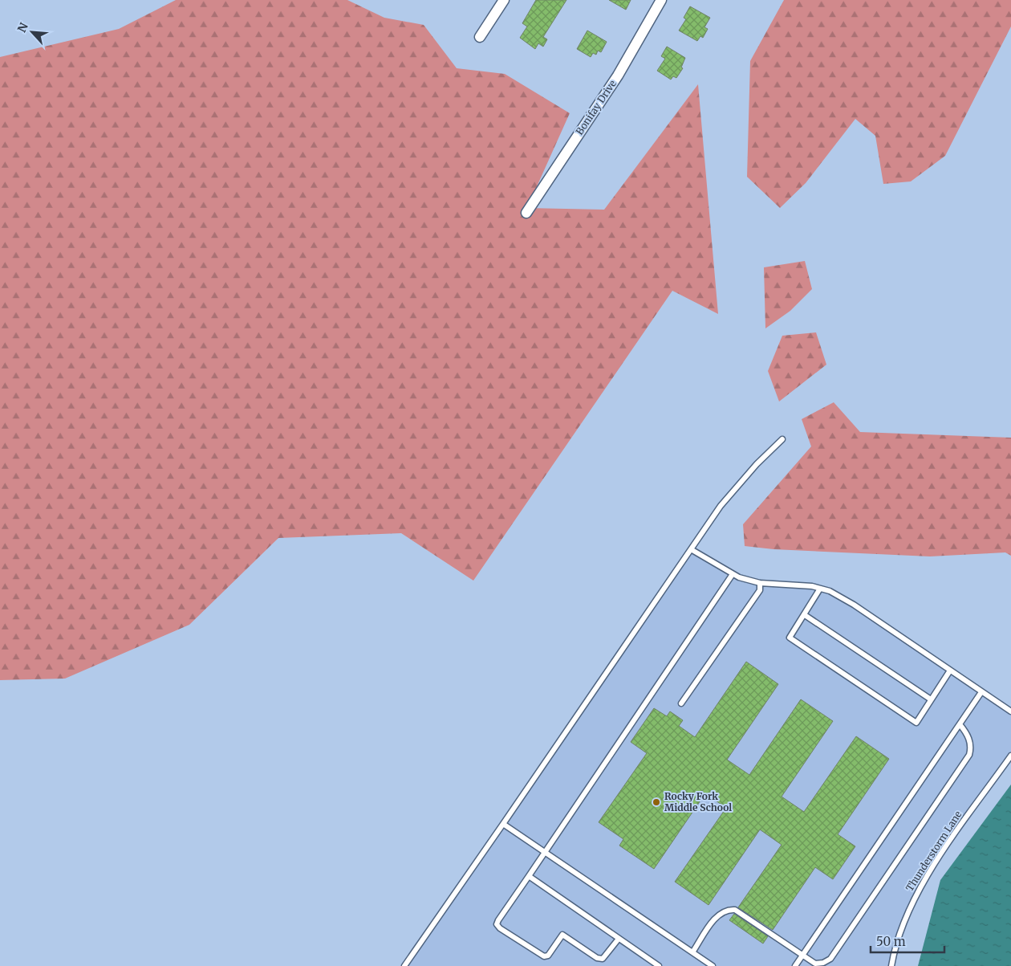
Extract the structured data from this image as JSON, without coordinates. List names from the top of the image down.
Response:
{
  "streets": {
    "street": ["Bonifay Drive"],
    "lane": ["Thunderstorm Lane"]
  },
  "places": ["Rocky Fork Middle School"],
  "scale_bar": "50 m",
  "north": "top left"
}
